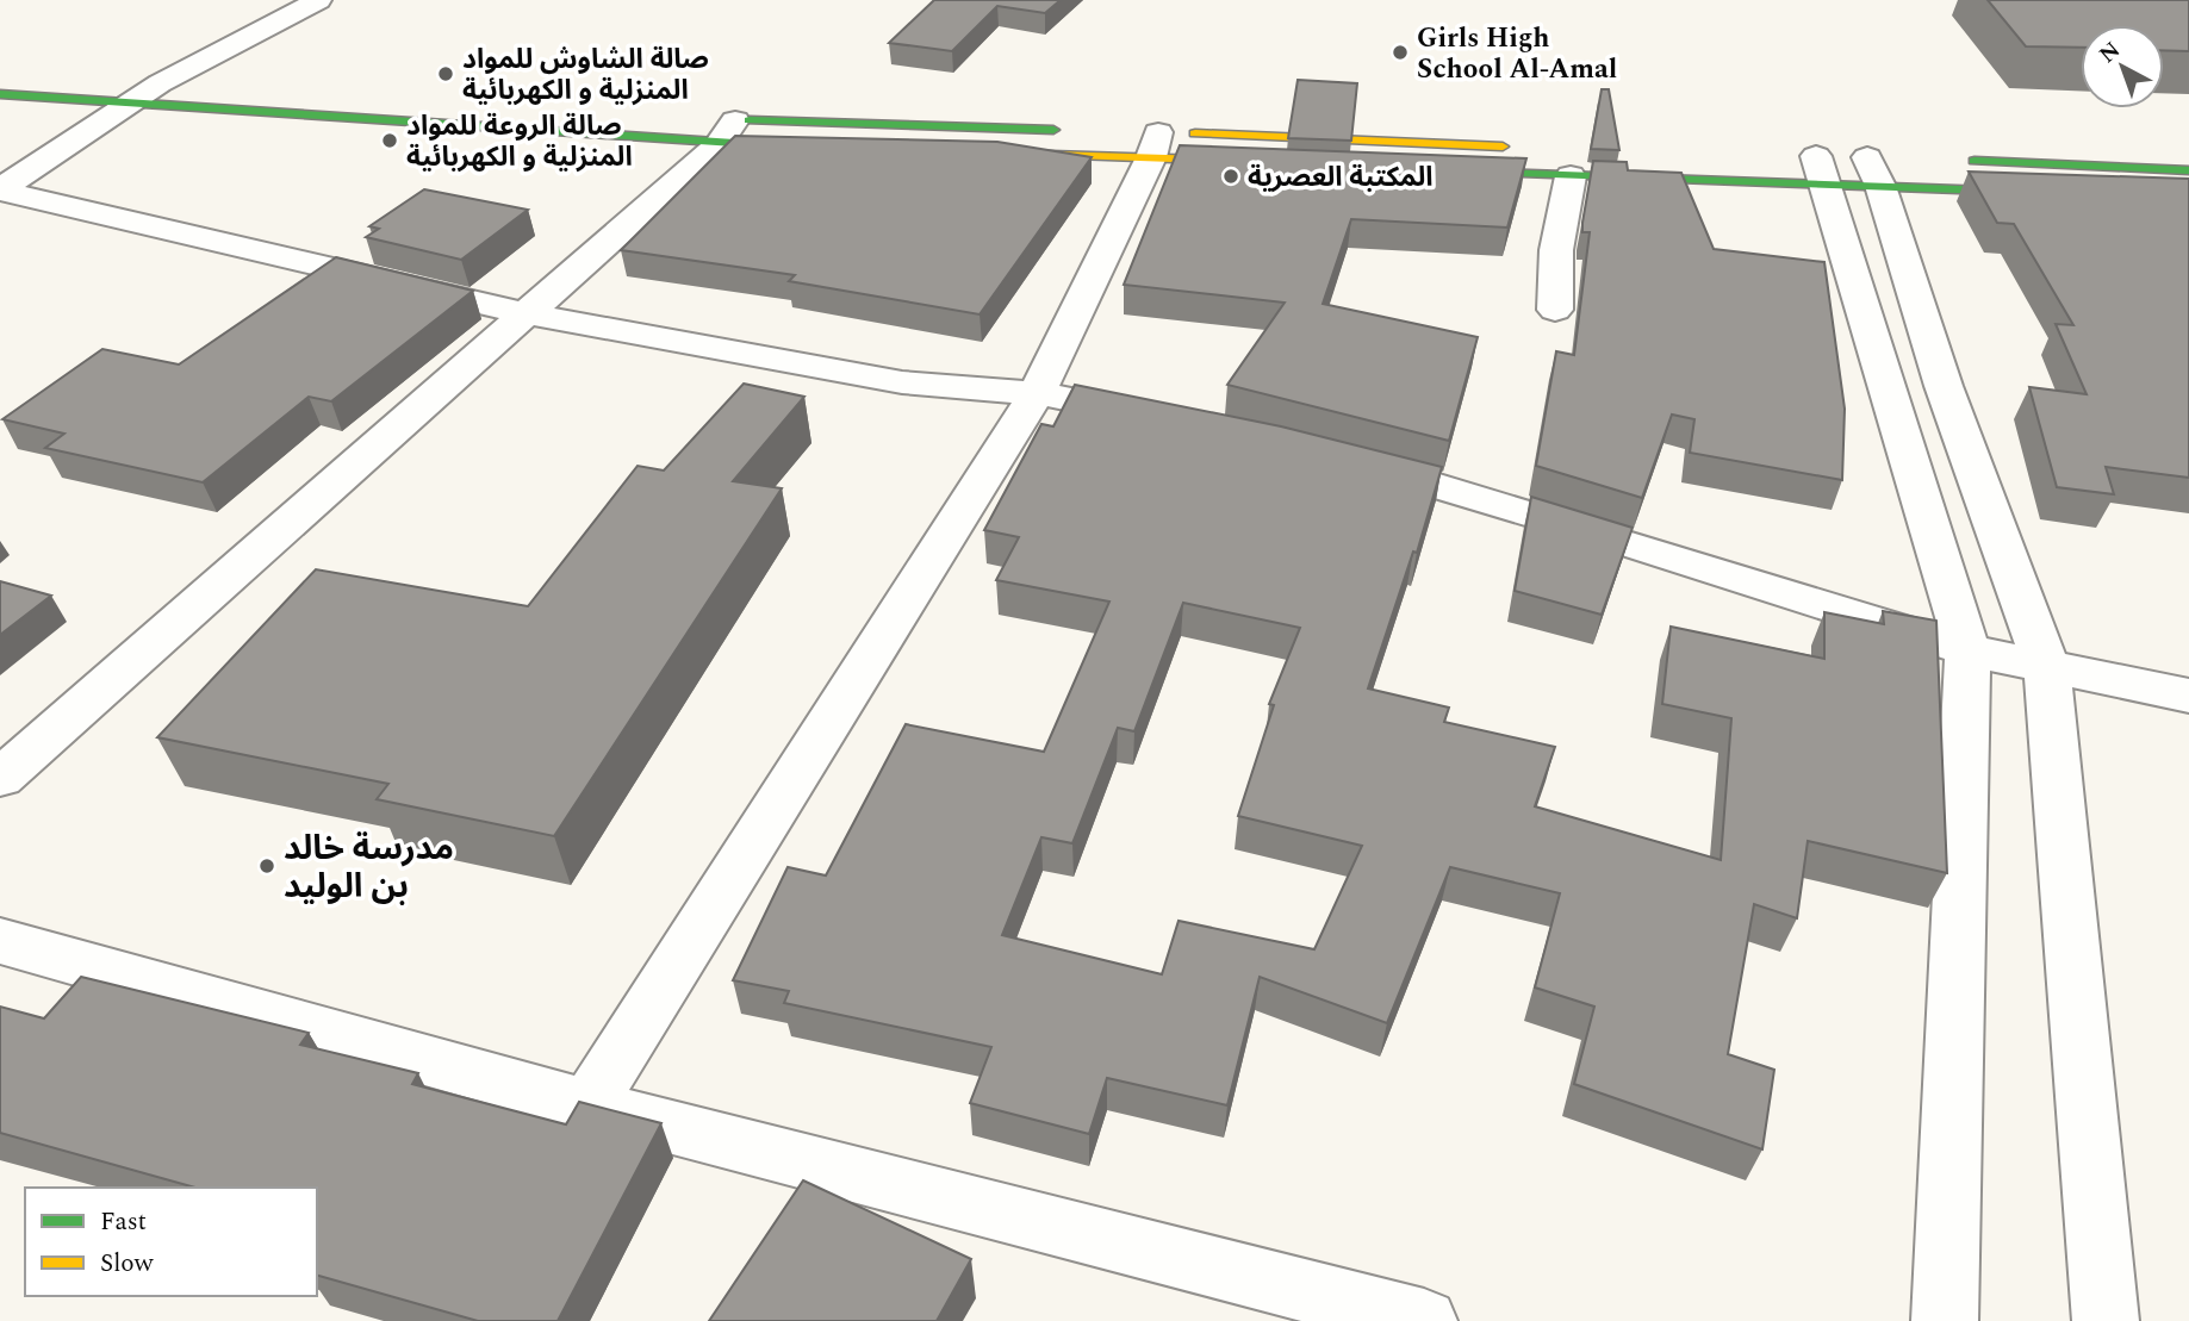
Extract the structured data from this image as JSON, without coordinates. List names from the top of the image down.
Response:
{
  "places": [
    "Girls High School Al-Amal",
    "صالة الشاوش للمواد المنزلية و الكهربائية",
    "صالة الروعة للمواد المنزلية و الكهربائية",
    "المكتبة العصرية",
    "مدرسة خالد بن الوليد"
  ],
  "legend": ["Fast", "Slow"],
  "north": "top left"
}
